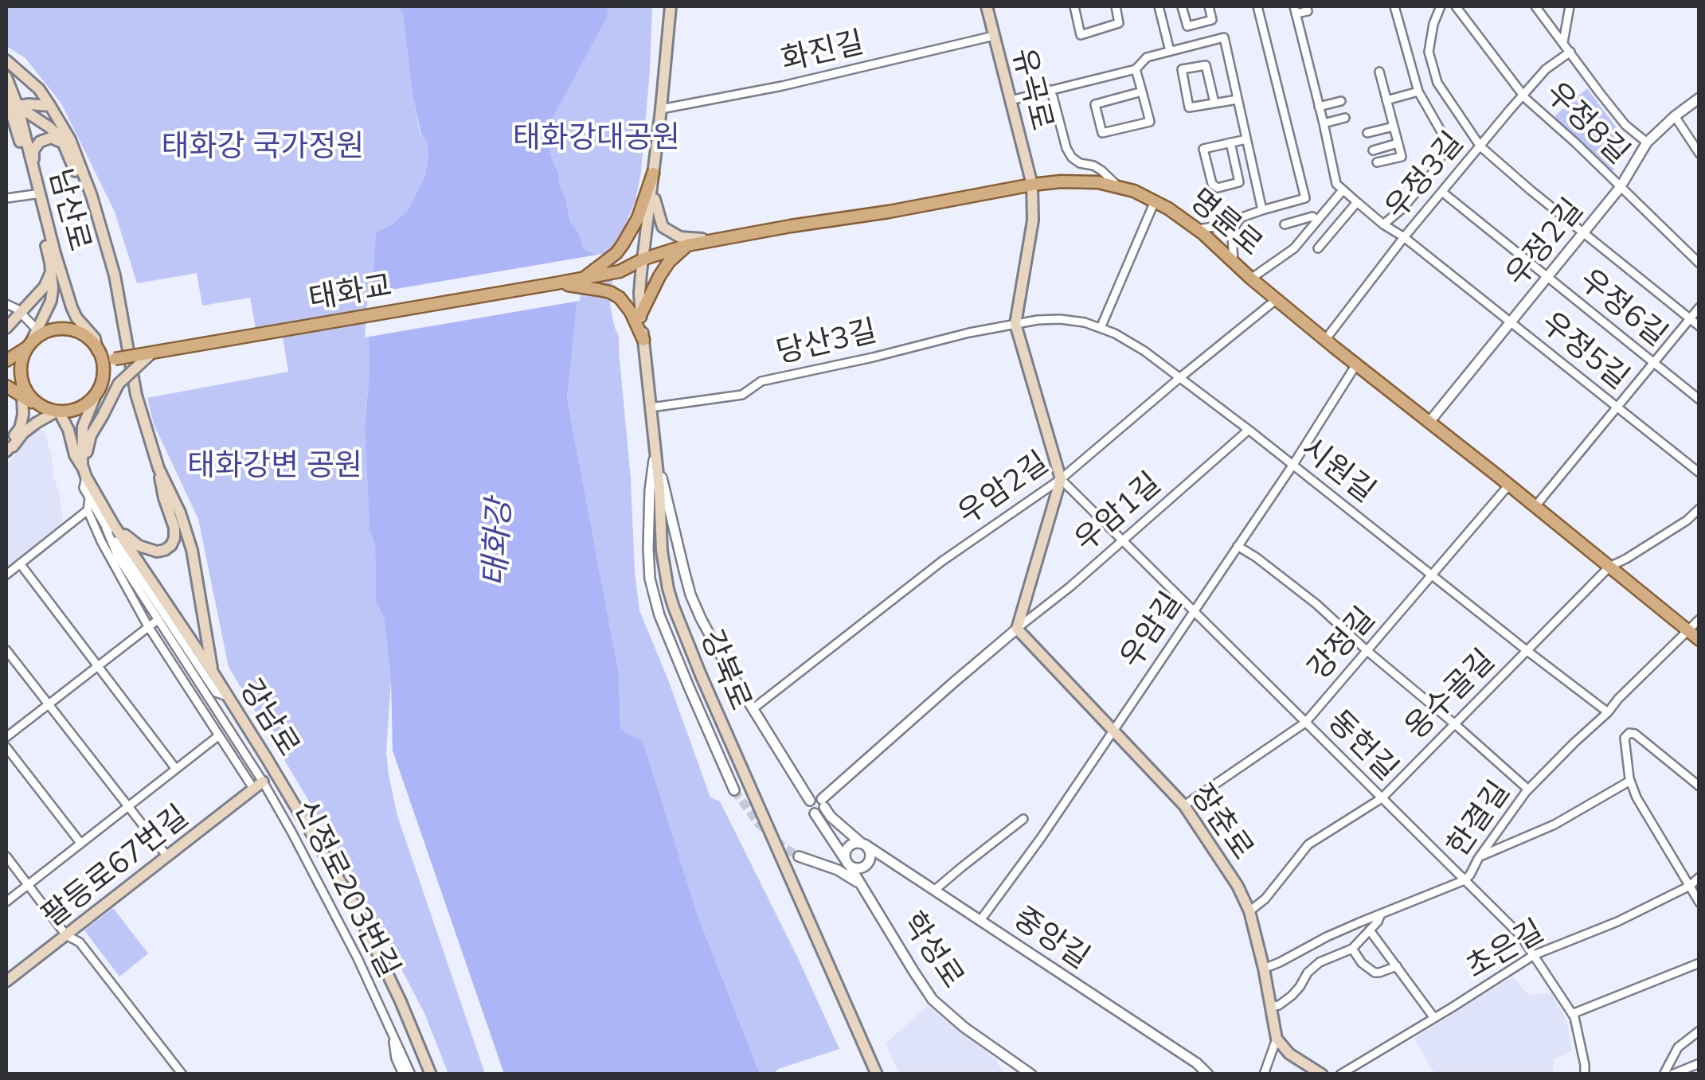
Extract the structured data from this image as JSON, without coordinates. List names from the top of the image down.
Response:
{
  "streets": {
    "main road": [
      "유곡로",
      "남산로",
      "명륜로",
      "태화교",
      "강북로",
      "강남로",
      "장춘로",
      "팔등로67번길"
    ],
    "street": [
      "화진길",
      "우정8길",
      "우정3길",
      "우정2길",
      "우정6길",
      "당산3길",
      "우정5길",
      "시원길",
      "우암2길",
      "우암1길",
      "우암길",
      "강정길",
      "옹수골길",
      "동헌길",
      "한결길",
      "신정로203번길",
      "중앙길",
      "초은길",
      "학성로"
    ]
  },
  "crossings": [
    ["화진길", "유곡로"],
    ["유곡로", "명륜로"],
    ["우정8길", "우정3길"],
    ["우정8길", "우정2길"],
    ["우정3길", "명륜로"],
    ["우정3길", "우정6길"],
    ["우정3길", "우정5길"],
    ["남산로", "태화교"],
    ["남산로", "강남로"],
    ["명륜로", "우정2길"],
    ["명륜로", "태화교"],
    ["명륜로", "우암2길"],
    ["명륜로", "우암길"],
    ["명륜로", "강정길"],
    ["명륜로", "강북로"],
    ["명륜로", "옹수골길"],
    ["명륜로", "한결길"],
    ["우정2길", "우정6길"],
    ["우정2길", "우정5길"],
    ["태화교", "강남로"],
    ["당산3길", "시원길"],
    ["당산3길", "강북로"],
    ["시원길", "우암2길"],
    ["시원길", "우암1길"],
    ["시원길", "우암길"],
    ["시원길", "강정길"],
    ["시원길", "옹수골길"],
    ["시원길", "한결길"],
    ["우암2길", "동헌길"],
    ["우암1길", "동헌길"],
    ["우암1길", "장춘로"],
    ["우암길", "동헌길"],
    ["우암길", "장춘로"],
    ["우암길", "중앙길"],
    ["강정길", "동헌길"],
    ["강정길", "장춘로"],
    ["옹수골길", "동헌길"],
    ["옹수골길", "장춘로"],
    ["강남로", "신정로203번길"],
    ["동헌길", "한결길"],
    ["동헌길", "초은길"],
    ["한결길", "장춘로"],
    ["팔등로67번길", "신정로203번길"],
    ["중앙길", "학성로"]
  ],
  "water": ["태화강"],
  "parks": ["태화강대공원", "태화강 국가정원", "태화강변 공원"]
}
